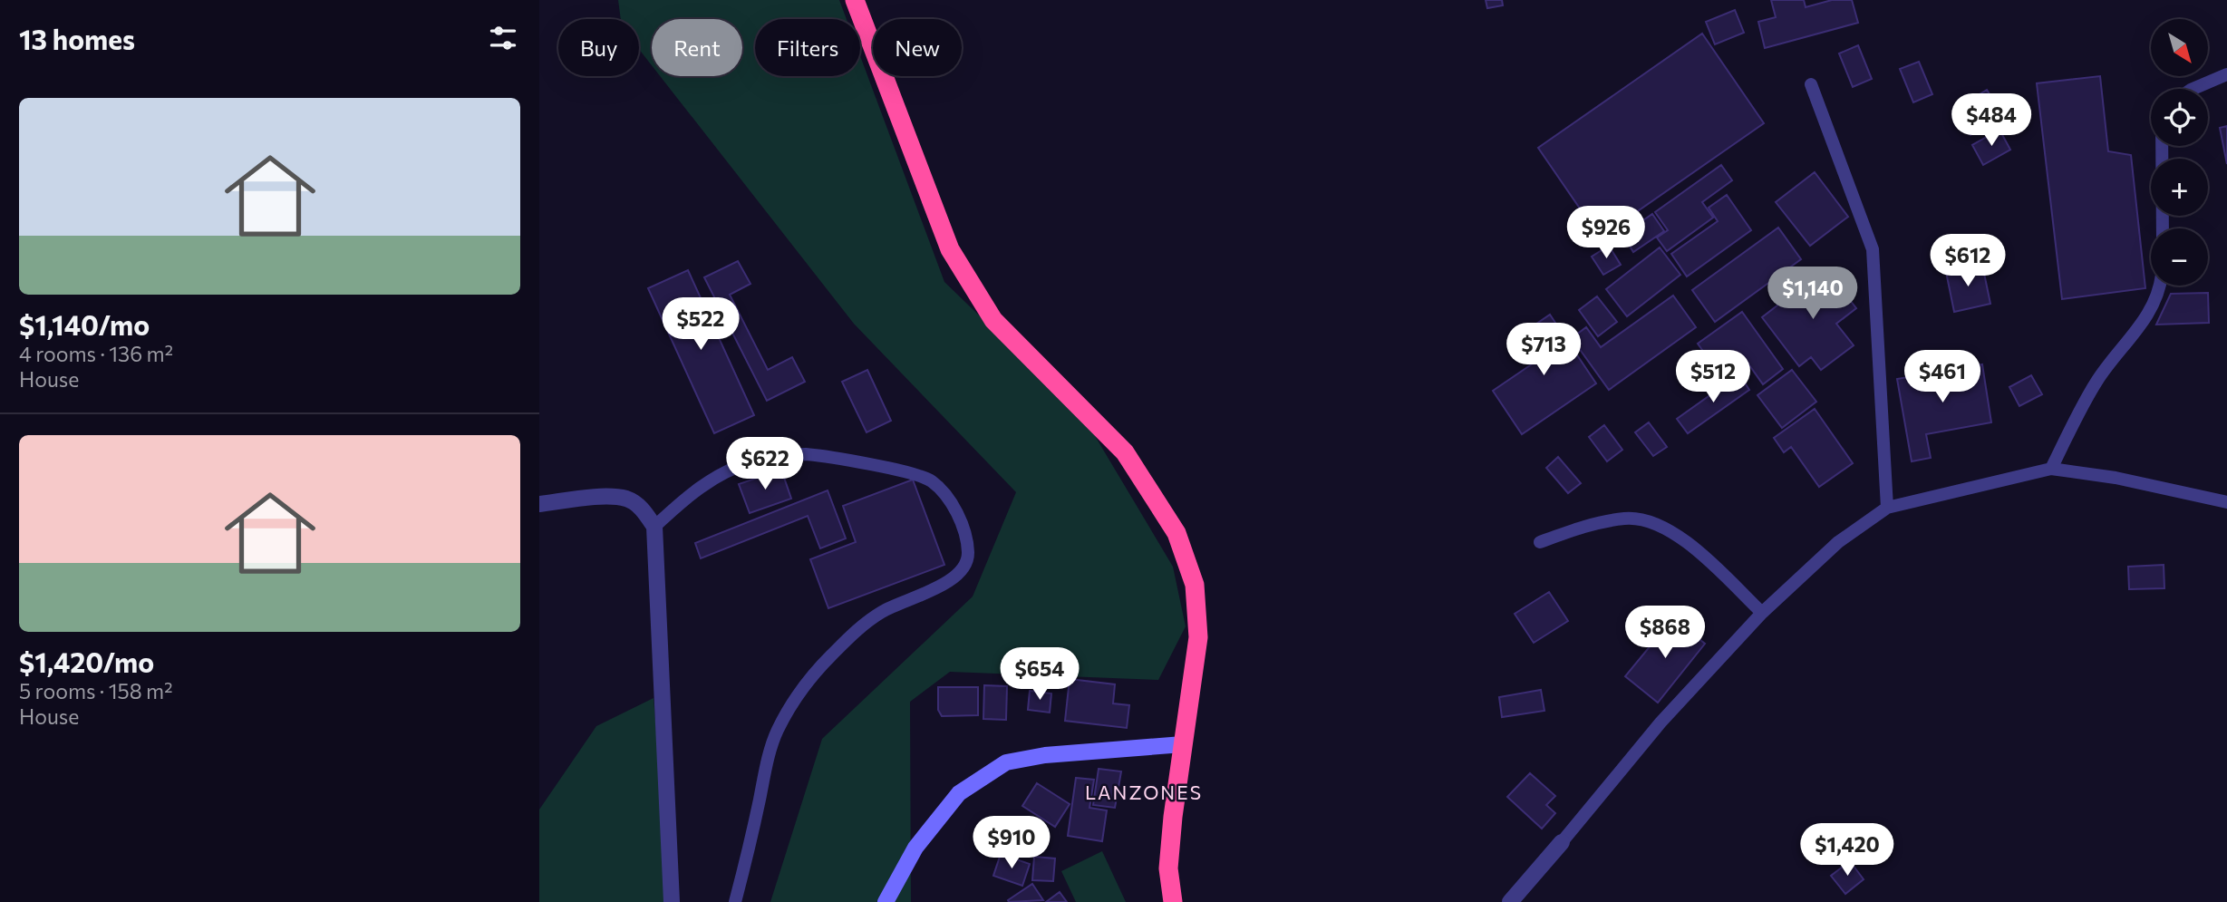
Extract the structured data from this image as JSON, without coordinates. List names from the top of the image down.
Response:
{
  "districts": ["LANZONES"],
  "north": "bottom right",
  "page": {
    "heading": "13 homes",
    "map_buttons": ["+", "−"],
    "chip": [
      "Buy",
      "Rent",
      "Filters",
      "New"
    ],
    "list": [
      {
        "name": "$1,140/mo",
        "note": "4 rooms · 136 m² · House"
      },
      {
        "name": "$1,420/mo",
        "note": "5 rooms · 158 m² · House"
      }
    ],
    "price": [
      "$484",
      "$926",
      "$612",
      "$1,140",
      "$522",
      "$713",
      "$512",
      "$461",
      "$622",
      "$868",
      "$654",
      "$910",
      "$1,420"
    ]
  }
}
